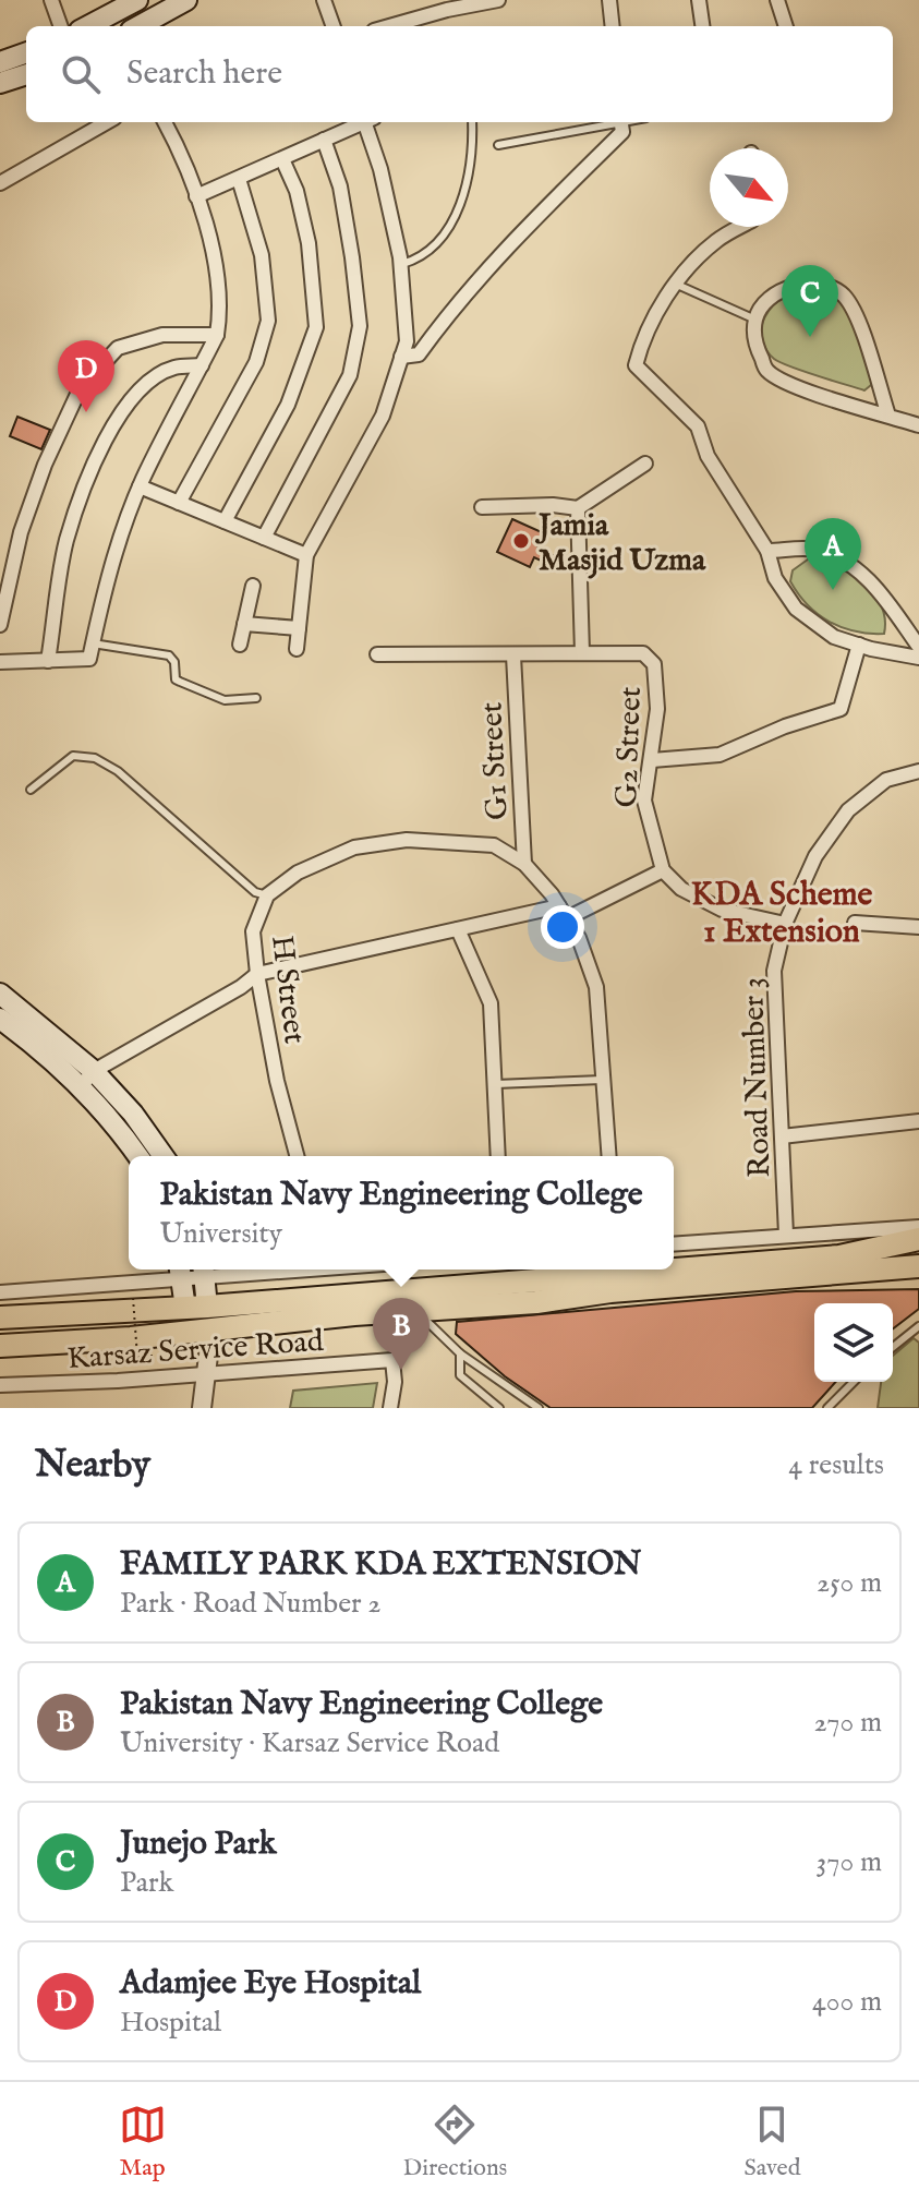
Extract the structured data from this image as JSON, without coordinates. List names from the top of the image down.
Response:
{
  "streets": {
    "street": [
      "G2 Street",
      "G1 Street",
      "H Street",
      "Road Number 3",
      "Karsaz Service Road"
    ]
  },
  "crossings": [
    ["G2 Street", "G1 Street"],
    ["G1 Street", "H Street"]
  ],
  "districts": ["KDA Scheme 1 Extension"],
  "places": ["Jamia Masjid Uzma"],
  "north": "bottom right",
  "page": {
    "search": "Search here",
    "pins": [
      "C",
      "D",
      "A",
      "B"
    ],
    "popup": ["Pakistan Navy Engineering College", "University"],
    "heading": ["Nearby", "4 results"],
    "list": [
      {
        "mark": "A",
        "name": "FAMILY PARK KDA EXTENSION",
        "note": "Park · Road Number 2",
        "value": "250 m"
      },
      {
        "mark": "B",
        "name": "Pakistan Navy Engineering College",
        "note": "University · Karsaz Service Road",
        "value": "270 m"
      },
      {
        "mark": "C",
        "name": "Junejo Park",
        "note": "Park",
        "value": "370 m"
      },
      {
        "mark": "D",
        "name": "Adamjee Eye Hospital",
        "note": "Hospital",
        "value": "400 m"
      }
    ],
    "nav": ["Map", "Directions", "Saved"]
  }
}
